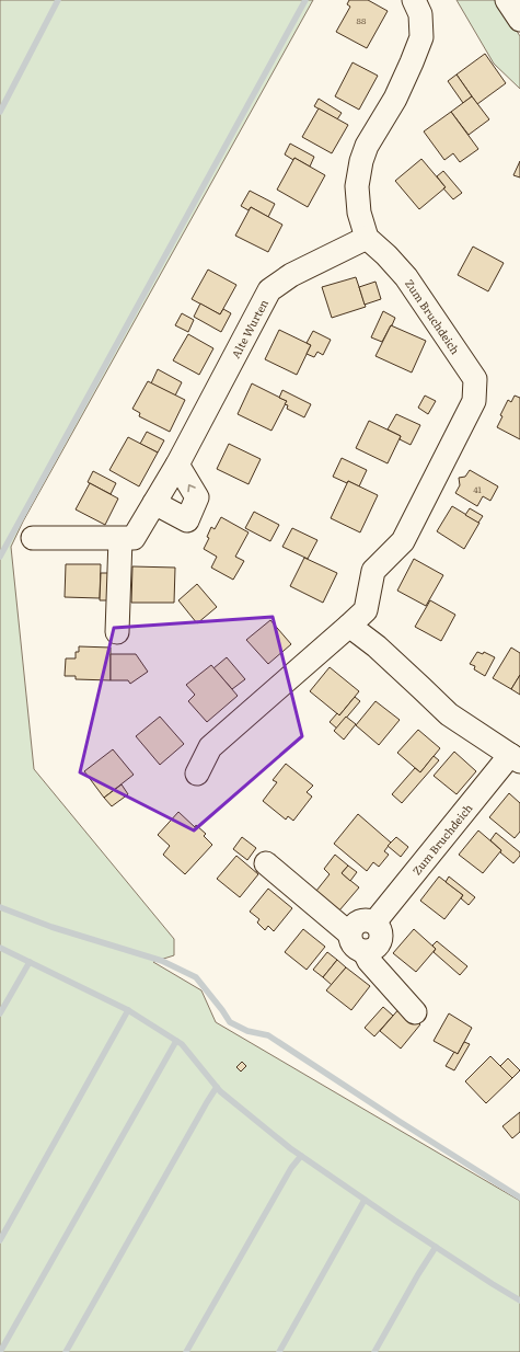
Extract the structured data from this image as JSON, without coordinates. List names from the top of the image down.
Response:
{
  "streets": {
    "street": ["Zum Bruchdeich", "Alte Wurten"]
  },
  "crossings": [
    ["Zum Bruchdeich", "Alte Wurten"]
  ],
  "house_numbers": ["88", "41"]
}
